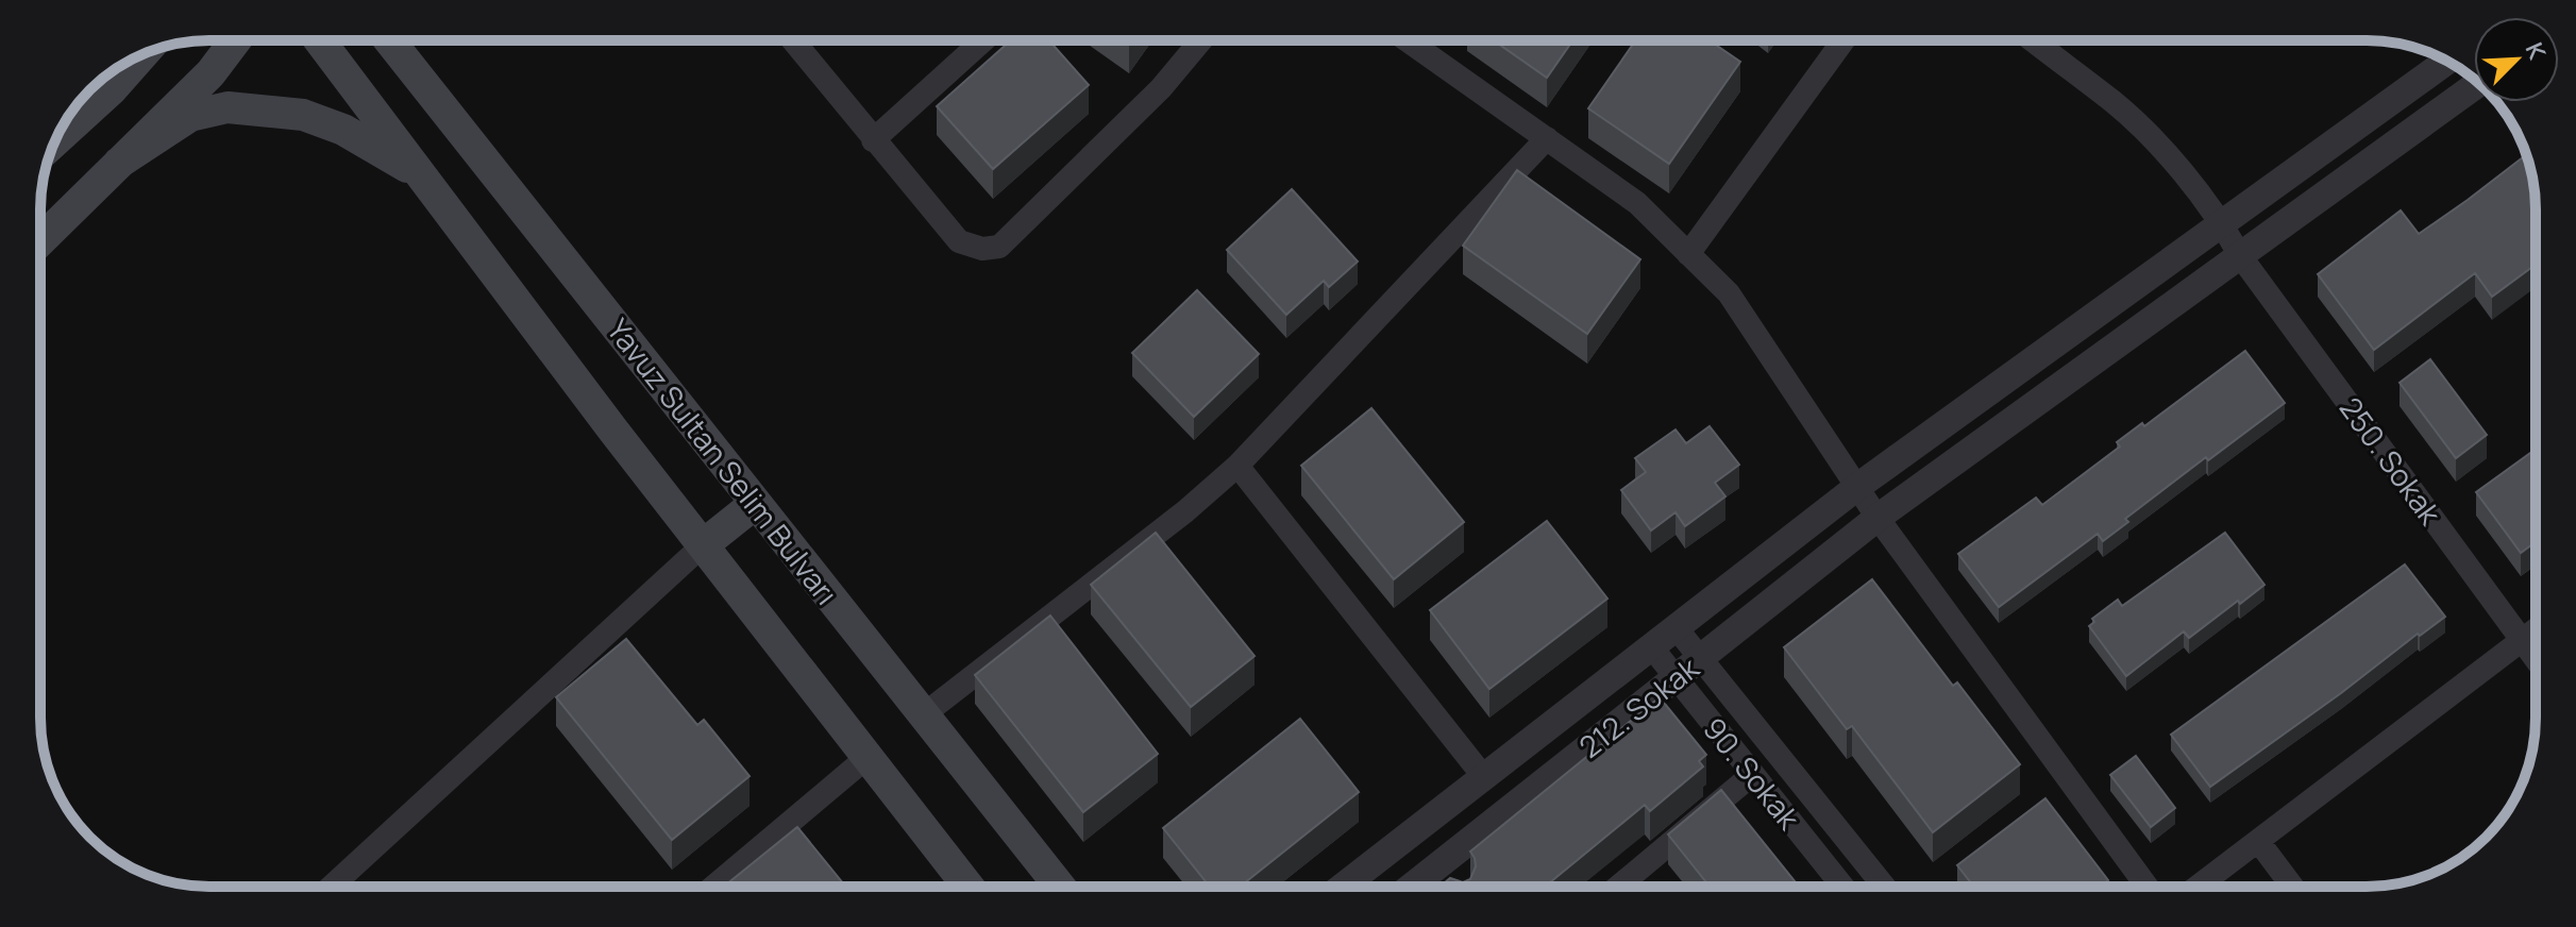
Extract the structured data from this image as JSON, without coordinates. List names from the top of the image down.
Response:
{
  "streets": {
    "main road": ["Yavuz Sultan Selim Bulvarı"],
    "street": ["250. Sokak", "212. Sokak", "90. Sokak"]
  },
  "crossings": [
    ["250. Sokak", "212. Sokak"],
    ["212. Sokak", "90. Sokak"]
  ],
  "north": "top right"
}
